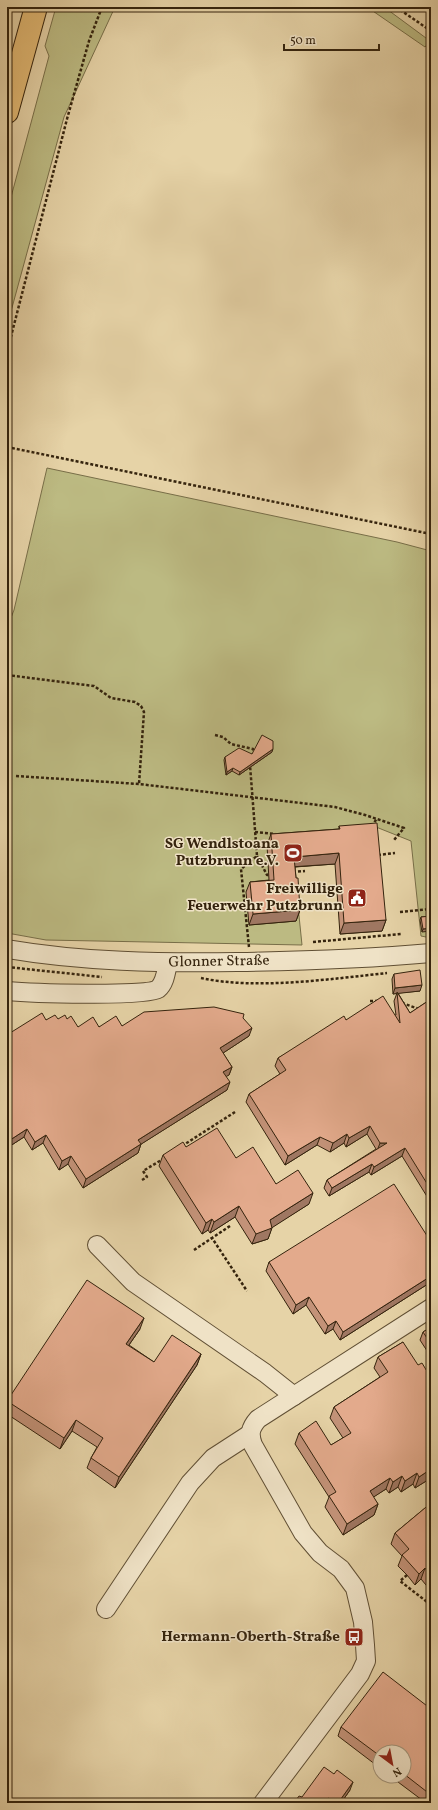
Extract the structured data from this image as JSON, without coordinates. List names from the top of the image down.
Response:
{
  "streets": {
    "street": ["Glonner Straße"]
  },
  "places": {
    "sports": ["SG Wendlstoana Putzbrunn e.V."],
    "public building": ["Freiwillige Feuerwehr Putzbrunn"],
    "bus stop": ["Hermann-Oberth-Straße"]
  },
  "scale_bar": "50 m",
  "north": "bottom right"
}
